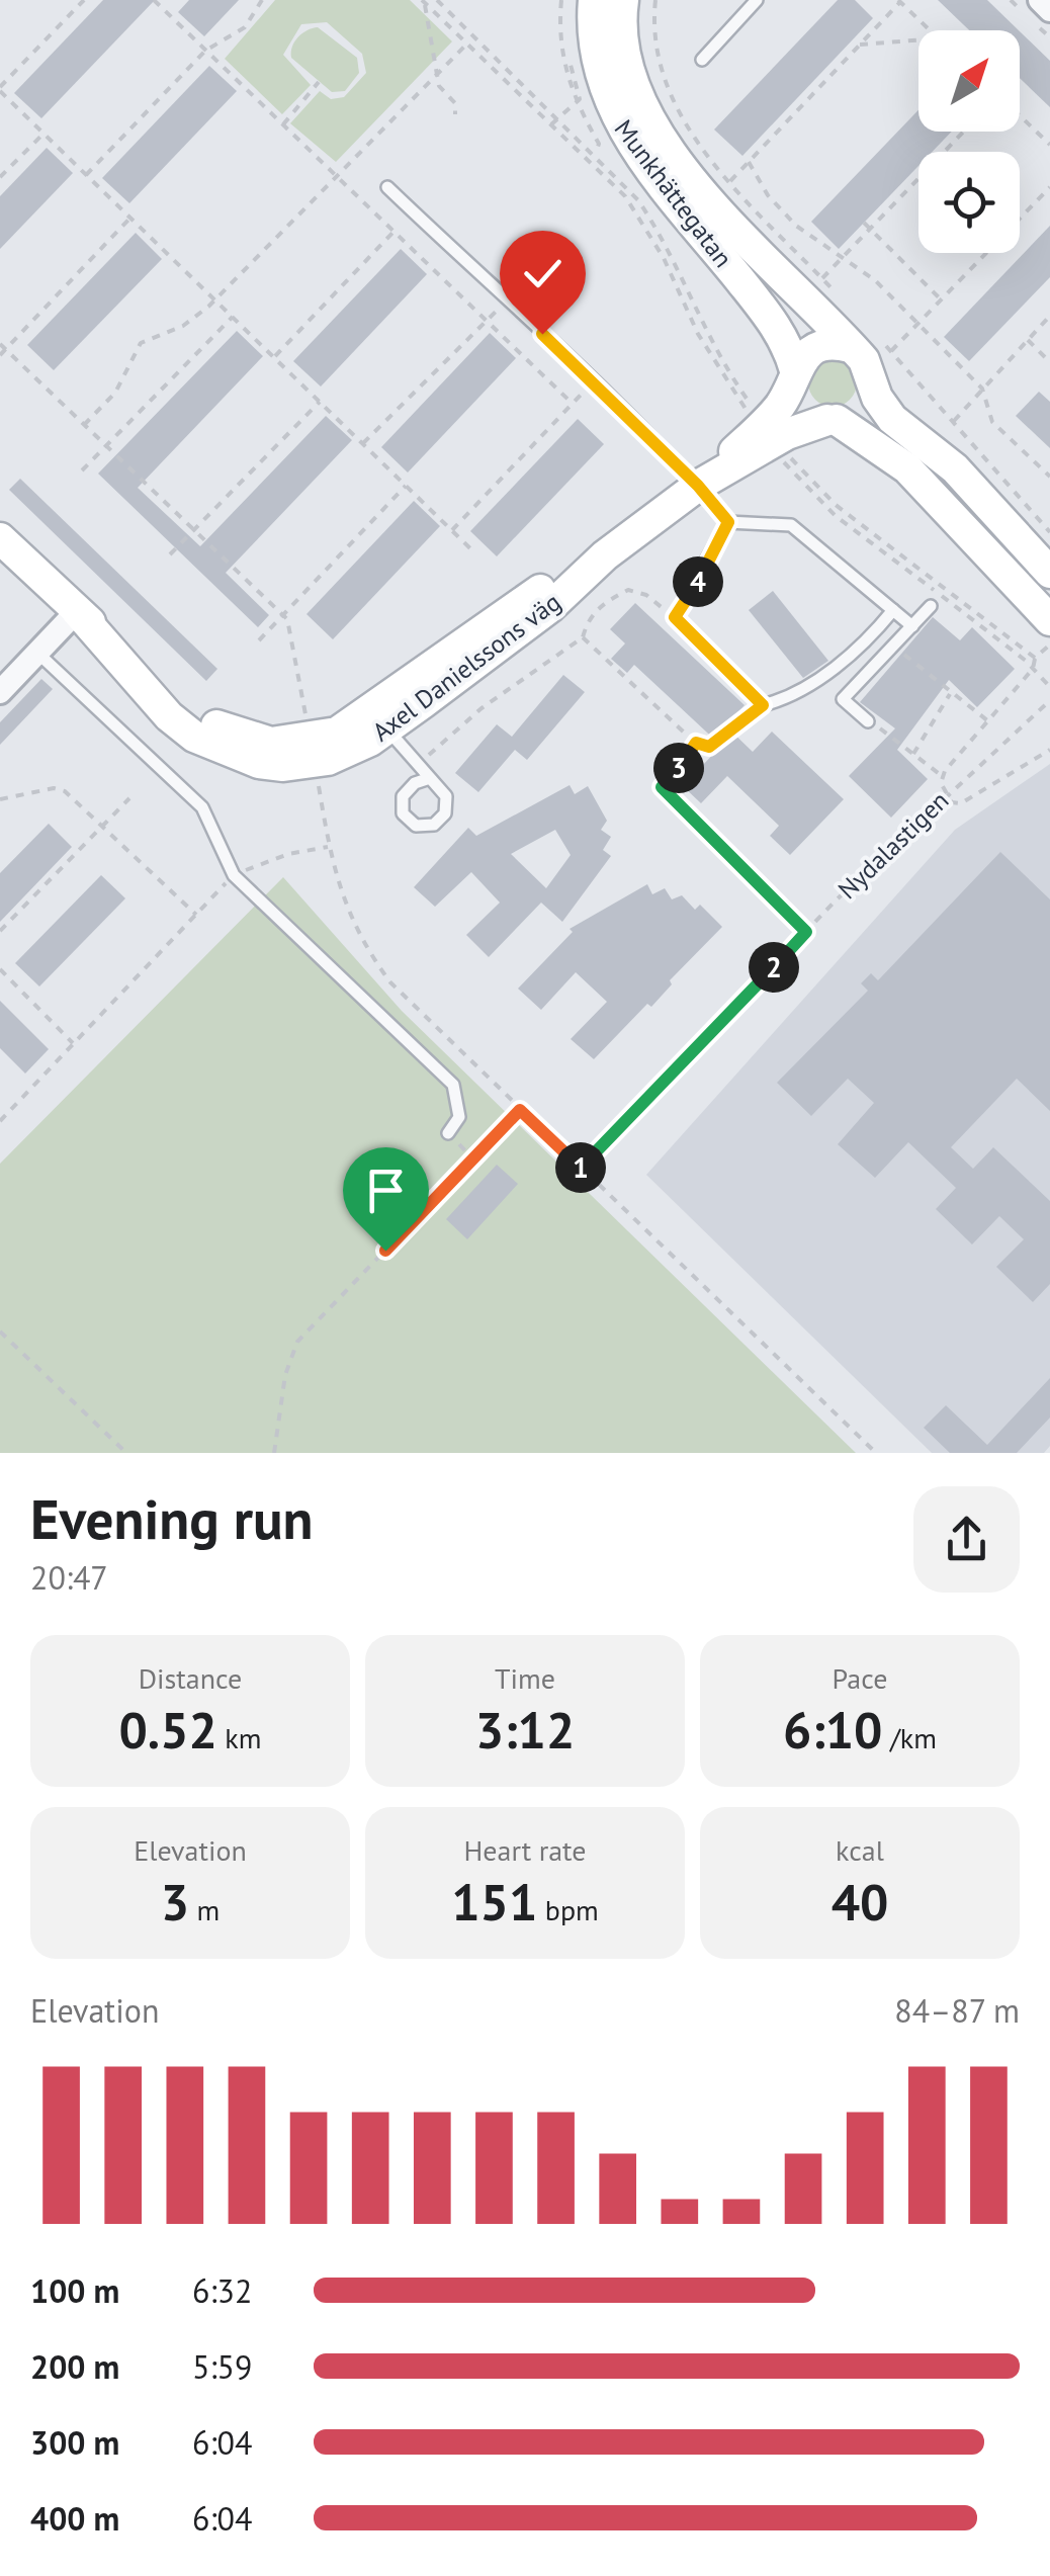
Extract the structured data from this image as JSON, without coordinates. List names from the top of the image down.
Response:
{
  "streets": {
    "street": ["Munkhättegatan", "Axel Danielssons väg"],
    "path": ["Nydalastigen"]
  },
  "crossings": [
    ["Munkhättegatan", "Axel Danielssons väg"]
  ],
  "north": "top right",
  "page": {
    "pins": [
      "4",
      "3",
      "2",
      "1"
    ],
    "heading": ["Evening run", "20:47"],
    "stats": [
      ["Distance", "0.52 km"],
      ["Time", "3:12"],
      ["Pace", "6:10 /km"],
      ["Elevation", "3 m"],
      ["Heart rate", "151 bpm"],
      ["kcal", "40"]
    ],
    "chart": ["Elevation", "84–87 m"],
    "list": [
      {
        "name": "100 m",
        "note": "6:32"
      },
      {
        "name": "200 m",
        "note": "5:59"
      },
      {
        "name": "300 m",
        "note": "6:04"
      },
      {
        "name": "400 m",
        "note": "6:04"
      }
    ]
  }
}
